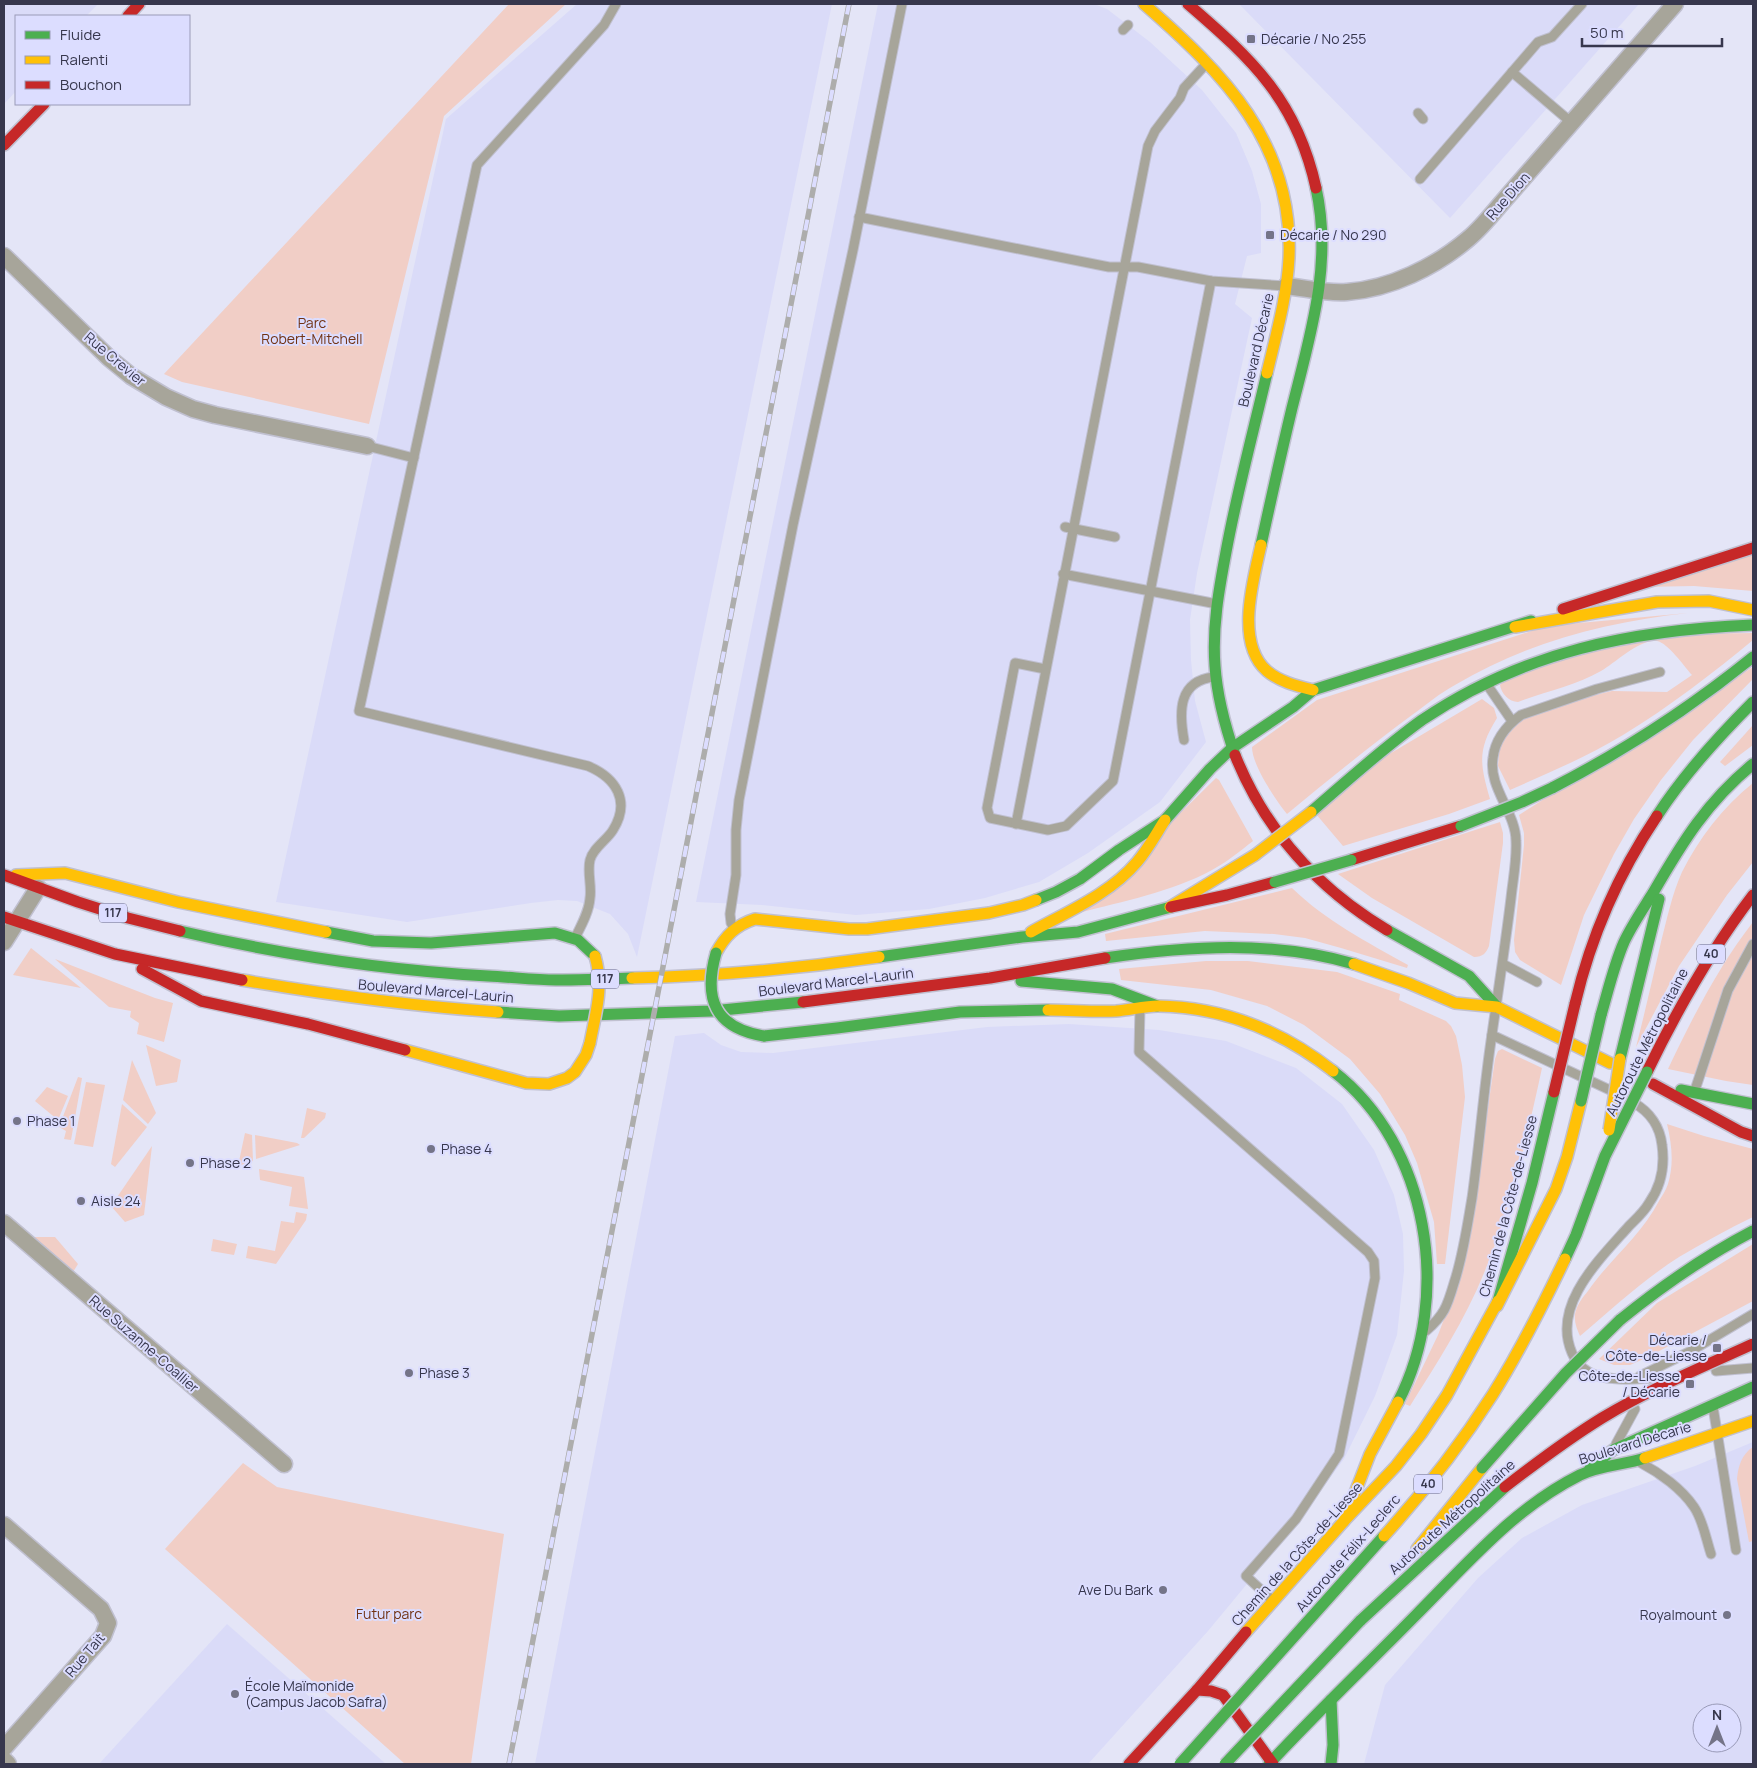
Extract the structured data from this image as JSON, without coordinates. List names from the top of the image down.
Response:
{
  "streets": {
    "main road": [
      "Boulevard Décarie",
      "117",
      "40",
      "Boulevard Marcel-Laurin",
      "Autoroute Métropolitaine",
      "Chemin de la Côte-de-Liesse",
      "Autoroute Félix-Leclerc"
    ],
    "street": [
      "Rue Dion",
      "Rue Crevier",
      "Rue Suzanne-Coallier",
      "Rue Tait"
    ]
  },
  "crossings": [
    ["Rue Dion", "Boulevard Décarie"],
    ["Boulevard Décarie", "Boulevard Marcel-Laurin"],
    ["Autoroute Métropolitaine", "Autoroute Félix-Leclerc"]
  ],
  "parks": ["Parc Robert-Mitchell", "Futur parc"],
  "places": {
    "transit": [
      "Décarie / No 255",
      "Décarie / No 290",
      "Décarie / Côte-de-Liesse",
      "Côte-de-Liesse / Décarie"
    ],
    "other": [
      "Phase 1",
      "Phase 4",
      "Phase 2",
      "Aisle 24",
      "Phase 3",
      "Ave Du Bark",
      "Royalmount",
      "École Maïmonide (Campus Jacob Safra)"
    ]
  },
  "legend": ["Fluide", "Ralenti", "Bouchon"],
  "scale_bar": "50 m",
  "north": "top"
}
